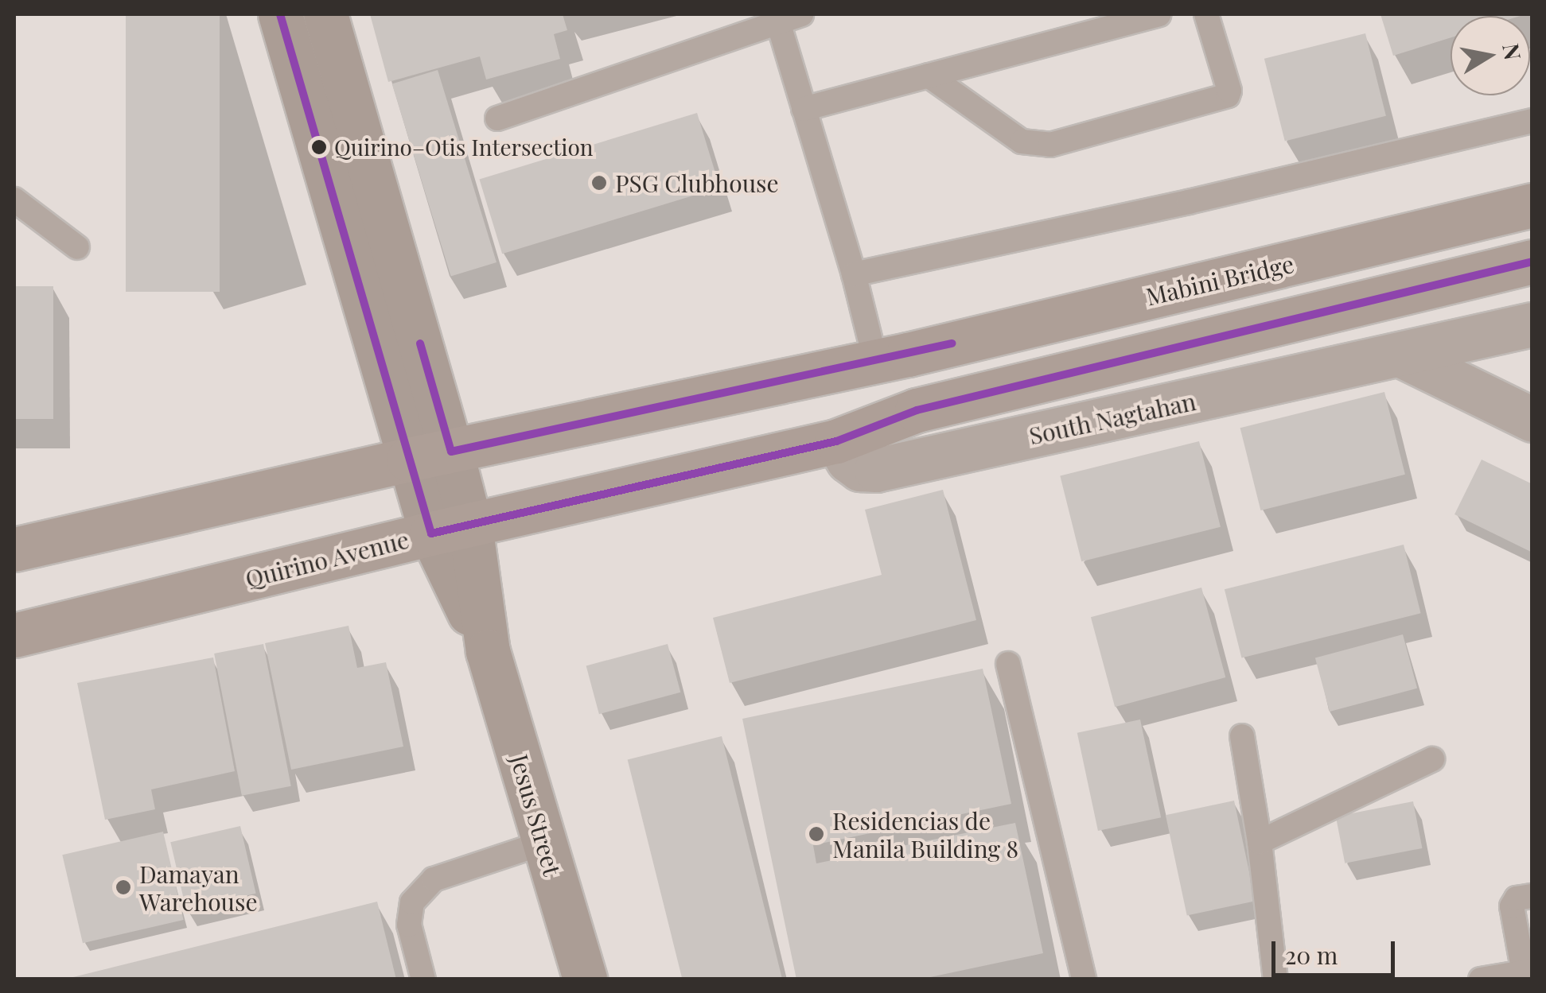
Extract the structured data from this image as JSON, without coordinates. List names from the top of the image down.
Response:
{
  "streets": {
    "main road": ["Mabini Bridge", "Quirino Avenue", "Jesus Street"],
    "street": ["South Nagtahan"]
  },
  "crossings": [
    ["South Nagtahan", "Quirino Avenue"],
    ["Quirino Avenue", "Jesus Street"]
  ],
  "places": [
    "Quirino–Otis Intersection",
    "PSG Clubhouse",
    "Residencias de Manila Building 8",
    "Damayan Warehouse"
  ],
  "scale_bar": "20 m",
  "north": "right"
}
